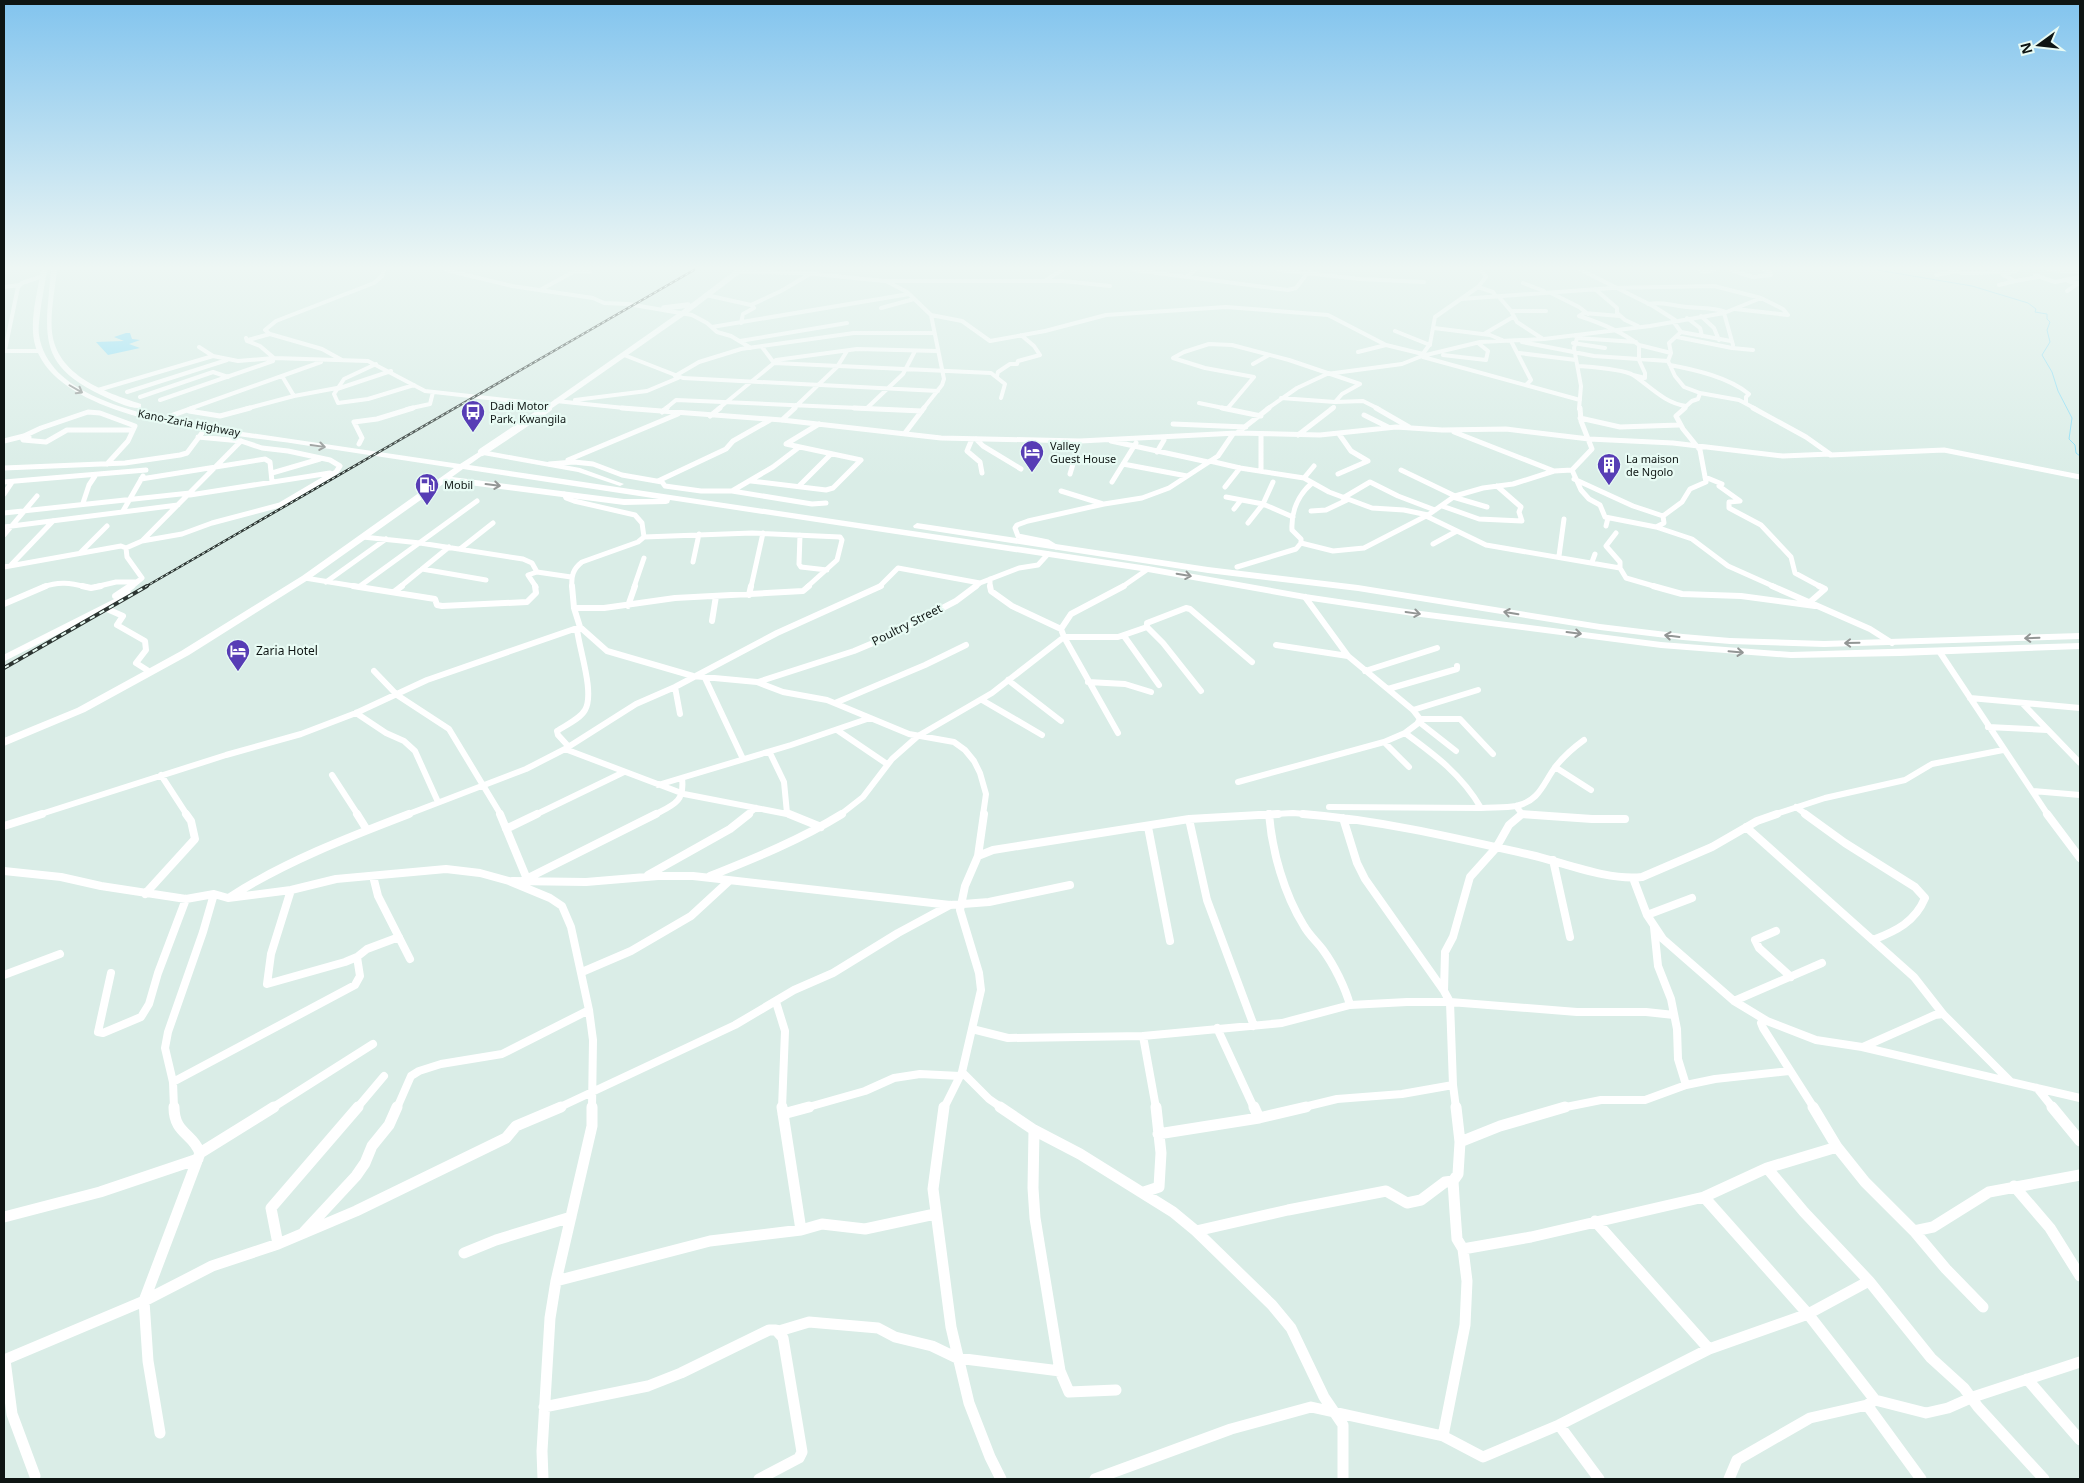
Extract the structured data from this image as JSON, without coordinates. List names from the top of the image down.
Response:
{
  "streets": {
    "highway": ["Kano-Zaria Highway"],
    "street": ["Poultry Street"]
  },
  "places": {
    "bus stop": ["Dadi Motor Park, Kwangila"],
    "hotel": ["Valley Guest House", "Zaria Hotel"],
    "building": ["La maison de Ngolo"],
    "fuel station": ["Mobil"]
  },
  "north": "left"
}
